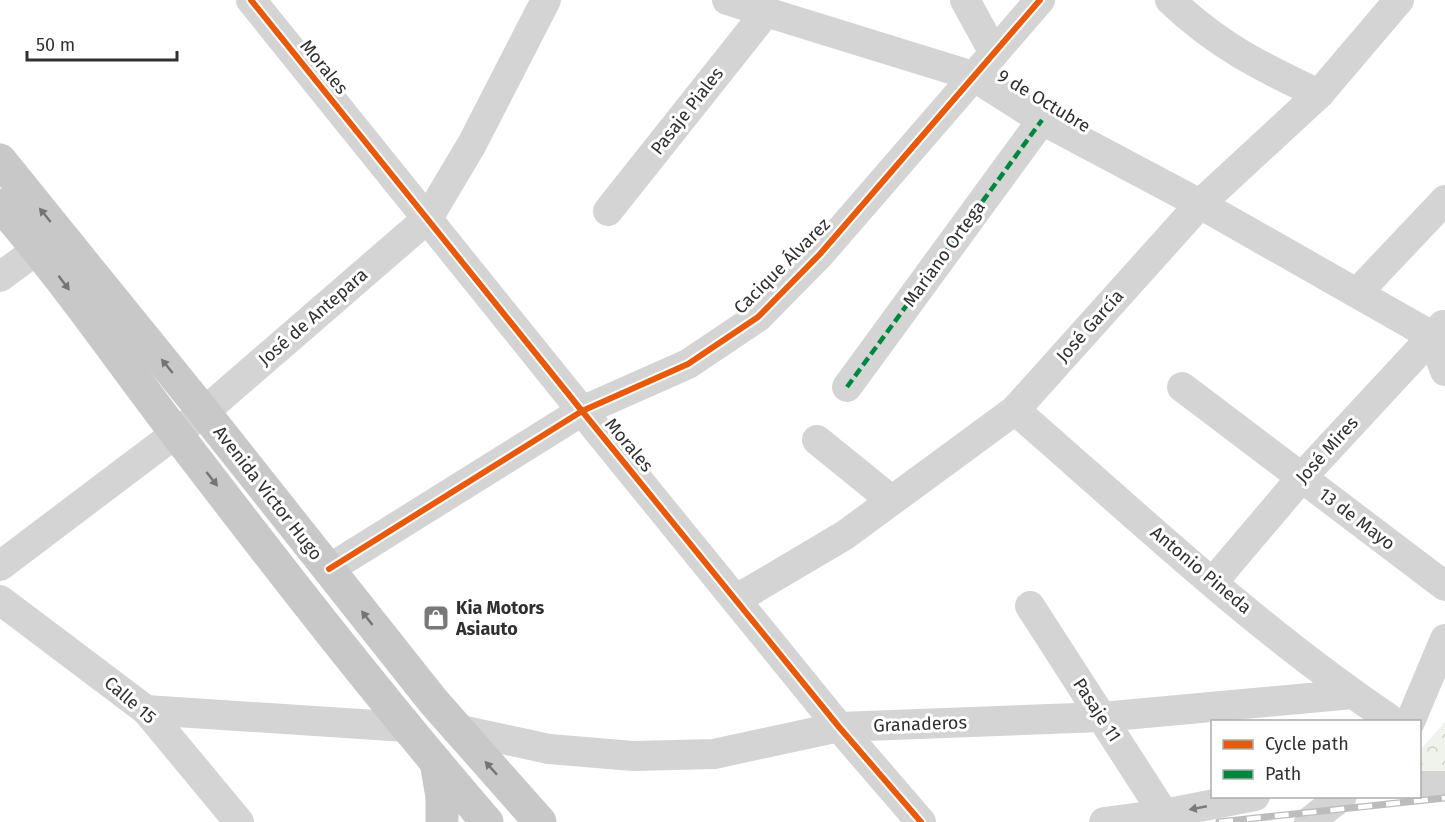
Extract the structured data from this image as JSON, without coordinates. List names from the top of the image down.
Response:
{
  "streets": {
    "main road": ["Avenida Victor Hugo"],
    "street": [
      "Morales",
      "9 de Octubre",
      "Pasaje Piales",
      "Mariano Ortega",
      "Cacique Álvarez",
      "José de Antepara",
      "José García",
      "José Mires",
      "13 de Mayo",
      "Antonio Pineda",
      "Calle 15",
      "Pasaje 11",
      "Granaderos"
    ]
  },
  "crossings": [
    ["Morales", "Cacique Álvarez"],
    ["Morales", "José de Antepara"],
    ["Morales", "José García"],
    ["Morales", "Granaderos"],
    ["9 de Octubre", "Pasaje Piales"],
    ["9 de Octubre", "Mariano Ortega"],
    ["9 de Octubre", "Cacique Álvarez"],
    ["9 de Octubre", "José García"],
    ["9 de Octubre", "José Mires"],
    ["Cacique Álvarez", "Avenida Victor Hugo"],
    ["José de Antepara", "Avenida Victor Hugo"],
    ["José García", "Antonio Pineda"],
    ["José Mires", "13 de Mayo"],
    ["José Mires", "Antonio Pineda"],
    ["Avenida Victor Hugo", "Granaderos"],
    ["Antonio Pineda", "Granaderos"],
    ["Pasaje 11", "Granaderos"]
  ],
  "places": {
    "shop": ["Kia Motors Asiauto"]
  },
  "legend": ["Cycle path", "Path"],
  "scale_bar": "50 m"
}
